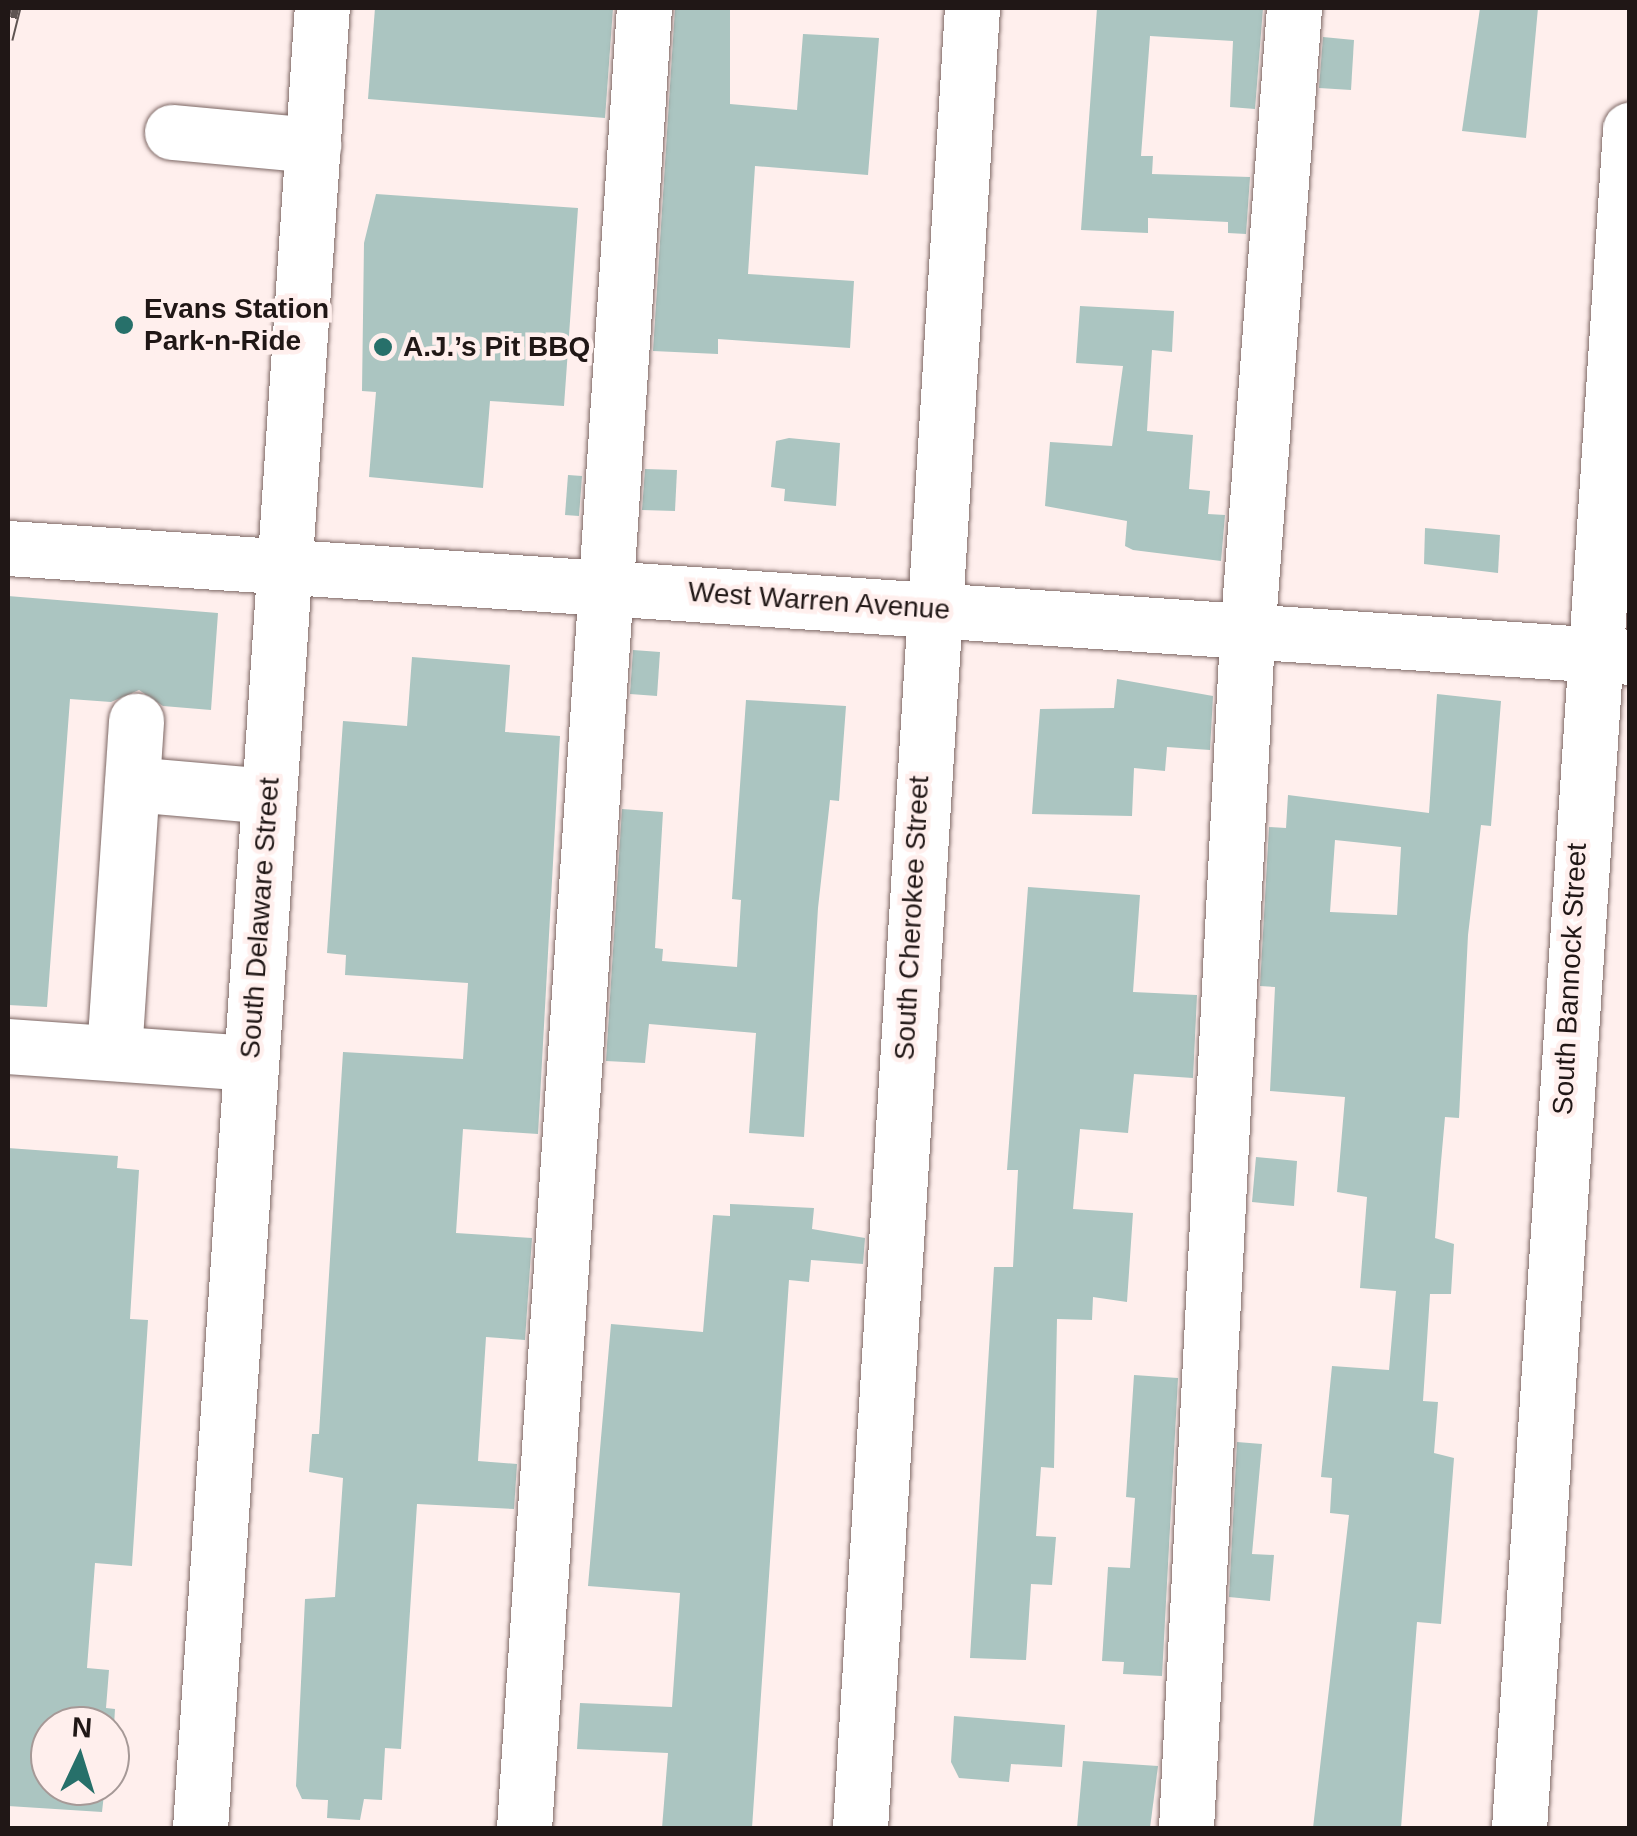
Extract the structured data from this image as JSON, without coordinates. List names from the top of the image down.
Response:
{
  "streets": {
    "street": [
      "West Warren Avenue",
      "South Delaware Street",
      "South Cherokee Street",
      "South Bannock Street"
    ]
  },
  "crossings": [
    ["West Warren Avenue", "South Delaware Street"],
    ["West Warren Avenue", "South Cherokee Street"],
    ["West Warren Avenue", "South Bannock Street"]
  ],
  "places": ["Evans Station Park-n-Ride", "A.J.’s Pit BBQ"],
  "north": "top"
}
